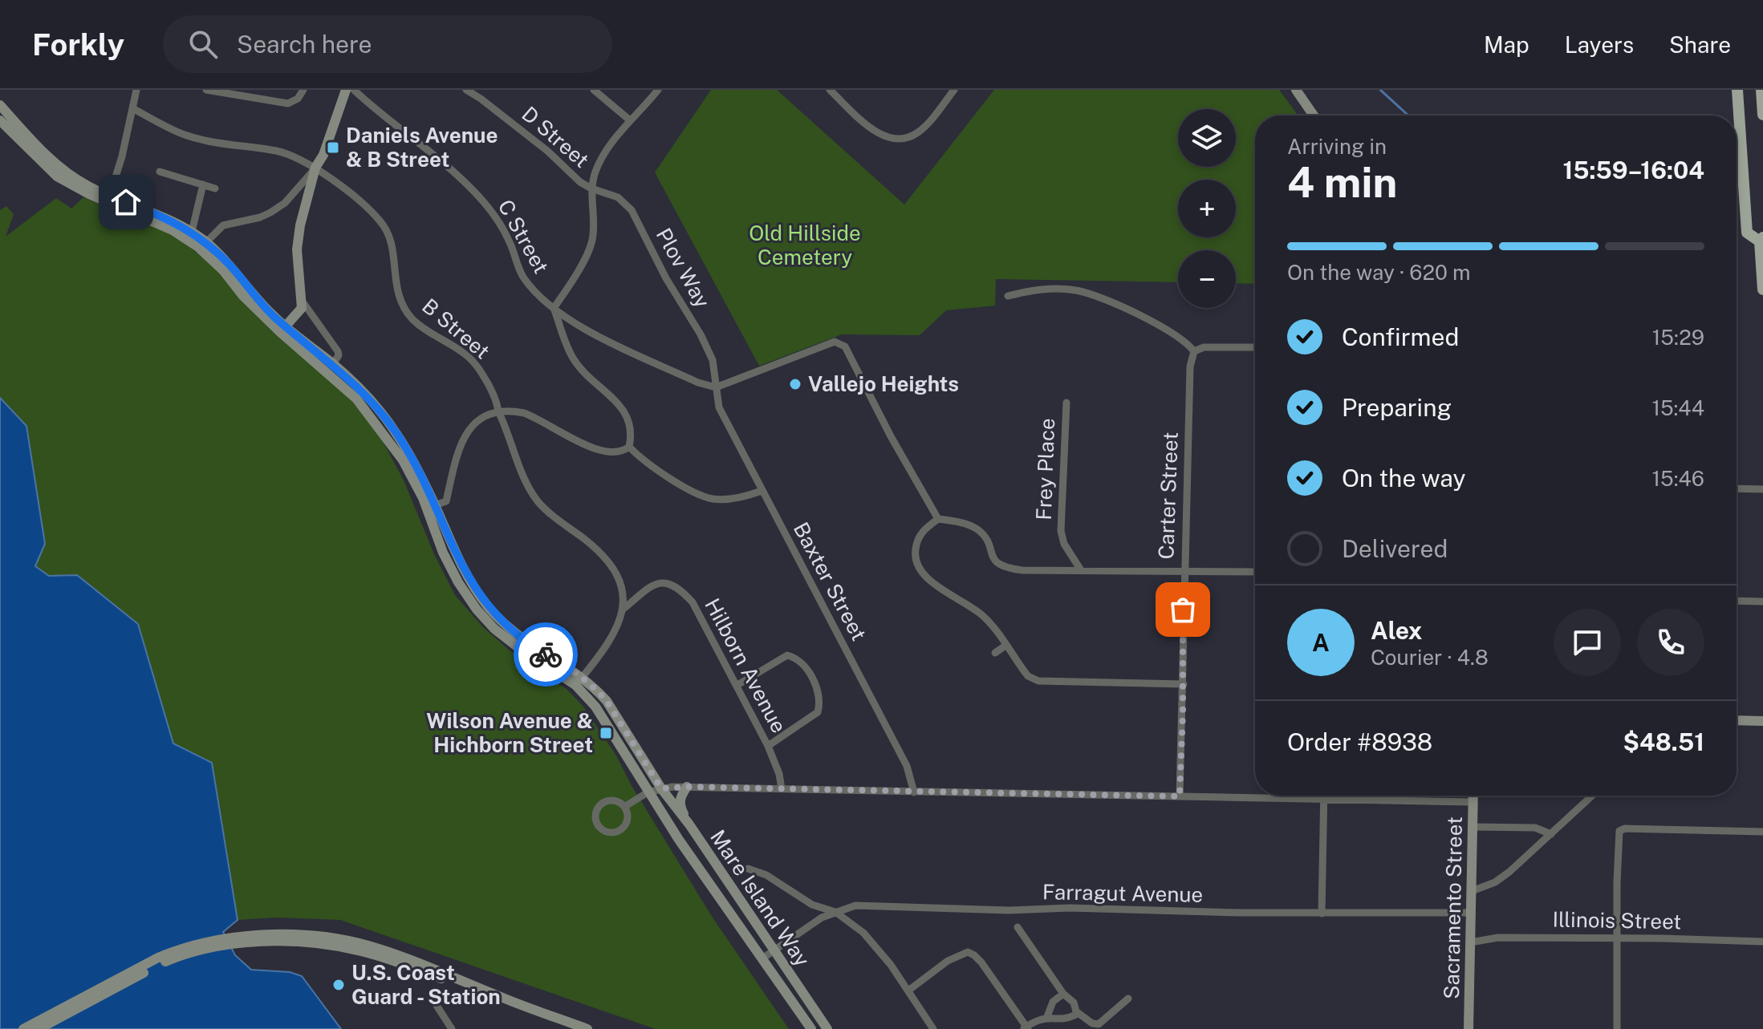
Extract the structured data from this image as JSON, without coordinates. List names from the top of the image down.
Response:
{
  "streets": {
    "main road": ["Mare Island Way", "Sacramento Street"],
    "street": [
      "D Street",
      "C Street",
      "Plov Way",
      "B Street",
      "Frey Place",
      "Carter Street",
      "Baxter Street",
      "Hilborn Avenue",
      "Farragut Avenue",
      "Illinois Street"
    ]
  },
  "crossings": [
    ["D Street", "Plov Way"],
    ["C Street", "Plov Way"],
    ["C Street", "Baxter Street"],
    ["Plov Way", "Baxter Street"],
    ["B Street", "Hilborn Avenue"],
    ["Farragut Avenue", "Mare Island Way"],
    ["Farragut Avenue", "Sacramento Street"],
    ["Sacramento Street", "Illinois Street"]
  ],
  "parks": ["Old Hillside Cemetery"],
  "places": {
    "transit": ["Daniels Avenue & B Street", "Wilson Avenue & Hichborn Street"],
    "other": ["Vallejo Heights", "U.S. Coast Guard - Station"]
  },
  "page": {
    "header": "Forkly",
    "search": "Search here",
    "nav": ["Map", "Layers", "Share"],
    "map_buttons": ["+", "−"],
    "heading": ["4 min", "Arriving in", "15:59–16:04"],
    "panel": [
      "Alex",
      "Courier · 4.8",
      "Order #8938",
      "$48.51"
    ],
    "bar": "On the way · 620 m",
    "list": [
      ["Confirmed", "15:29"],
      ["Preparing", "15:44"],
      ["On the way", "15:46"],
      "Delivered"
    ],
    "round": "A"
  }
}
